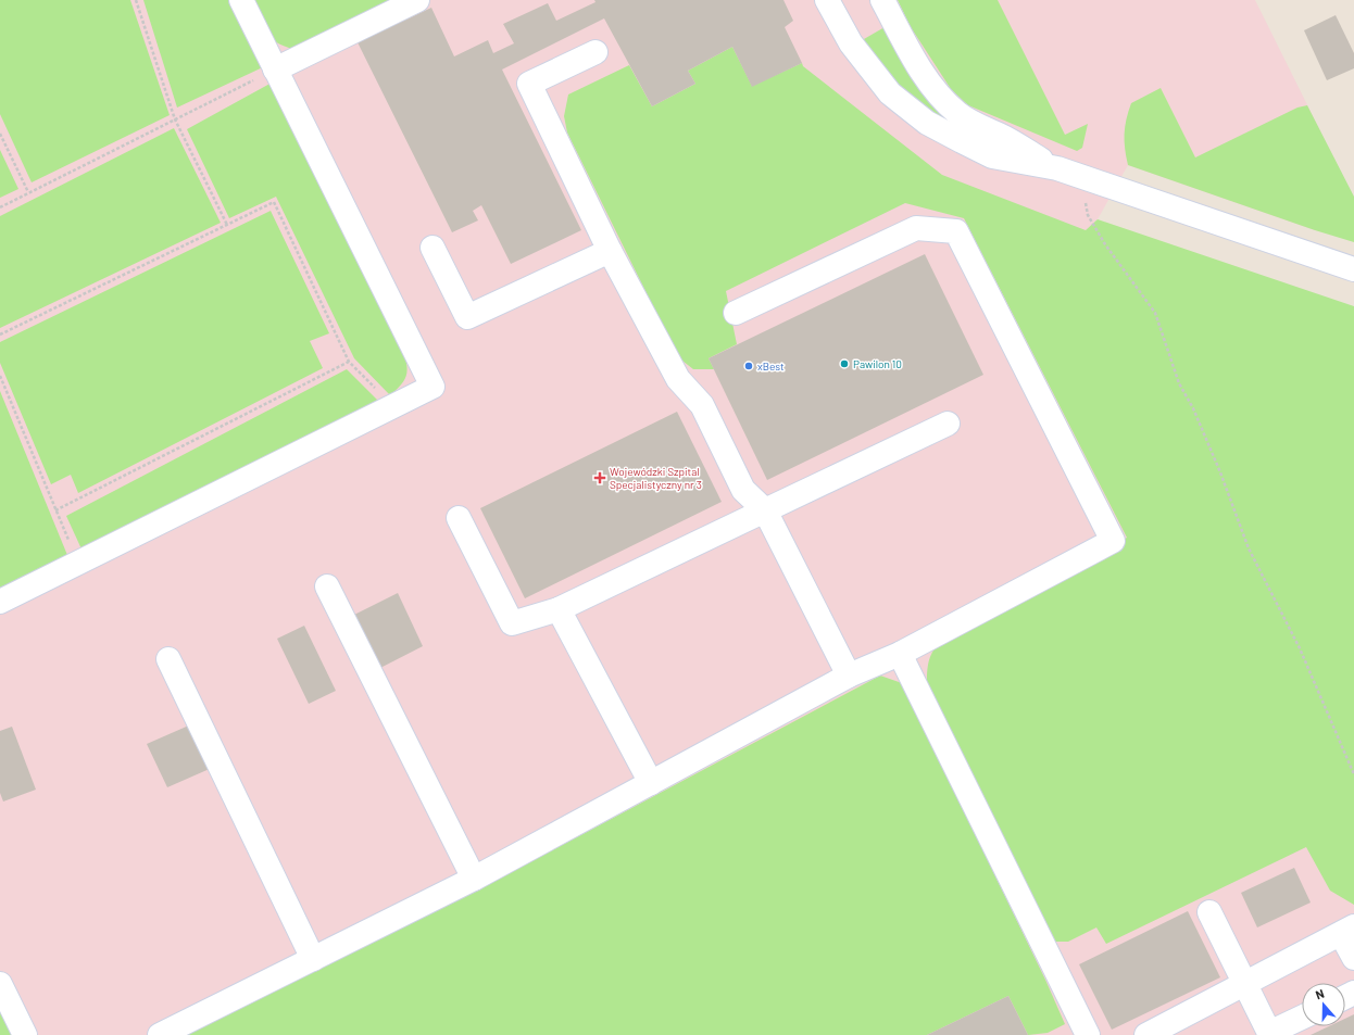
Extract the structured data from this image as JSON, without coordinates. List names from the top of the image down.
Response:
{
  "places": {
    "other": ["Pawilon 10", "xBest"],
    "health": ["Wojewódzki Szpital Specjalistyczny nr 3"]
  },
  "north": "top"
}
